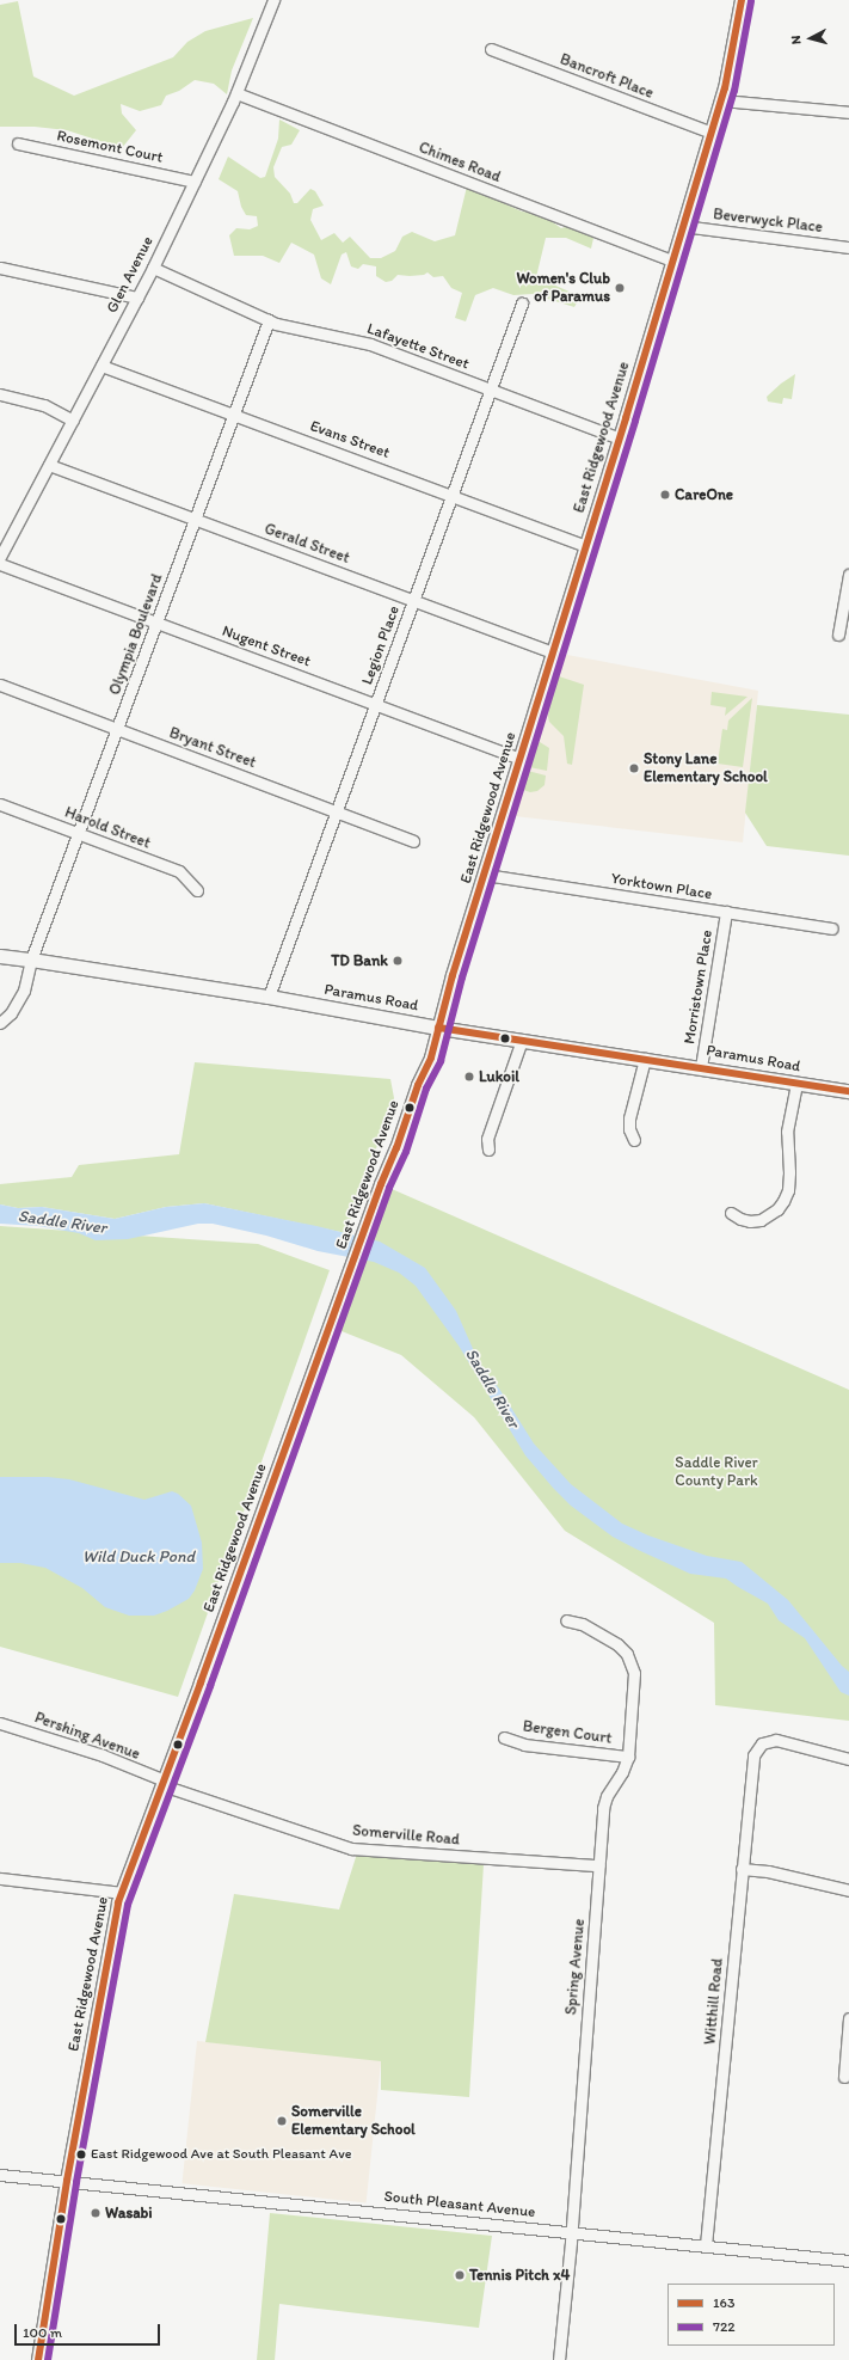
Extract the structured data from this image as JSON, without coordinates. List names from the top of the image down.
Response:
{
  "streets": {
    "main road": ["East Ridgewood Avenue", "Paramus Road"],
    "street": [
      "Bancroft Place",
      "Rosemont Court",
      "Chimes Road",
      "Beverwyck Place",
      "Glen Avenue",
      "Lafayette Street",
      "Evans Street",
      "Gerald Street",
      "Olympia Boulevard",
      "Legion Place",
      "Nugent Street",
      "Bryant Street",
      "Harold Street",
      "Yorktown Place",
      "Morristown Place",
      "Bergen Court",
      "Pershing Avenue",
      "Somerville Road",
      "Spring Avenue",
      "Witthill Road",
      "South Pleasant Avenue"
    ]
  },
  "crossings": [
    ["Bancroft Place", "East Ridgewood Avenue"],
    ["Rosemont Court", "Glen Avenue"],
    ["Chimes Road", "Glen Avenue"],
    ["Chimes Road", "East Ridgewood Avenue"],
    ["Beverwyck Place", "East Ridgewood Avenue"],
    ["Glen Avenue", "Lafayette Street"],
    ["Glen Avenue", "Evans Street"],
    ["Glen Avenue", "Gerald Street"],
    ["Lafayette Street", "East Ridgewood Avenue"],
    ["Lafayette Street", "Olympia Boulevard"],
    ["Lafayette Street", "Legion Place"],
    ["East Ridgewood Avenue", "Evans Street"],
    ["East Ridgewood Avenue", "Gerald Street"],
    ["East Ridgewood Avenue", "Nugent Street"],
    ["East Ridgewood Avenue", "Yorktown Place"],
    ["East Ridgewood Avenue", "Paramus Road"],
    ["East Ridgewood Avenue", "Pershing Avenue"],
    ["East Ridgewood Avenue", "Somerville Road"],
    ["East Ridgewood Avenue", "South Pleasant Avenue"],
    ["Evans Street", "Olympia Boulevard"],
    ["Evans Street", "Legion Place"],
    ["Gerald Street", "Olympia Boulevard"],
    ["Gerald Street", "Legion Place"],
    ["Olympia Boulevard", "Nugent Street"],
    ["Olympia Boulevard", "Bryant Street"],
    ["Olympia Boulevard", "Harold Street"],
    ["Olympia Boulevard", "Paramus Road"],
    ["Legion Place", "Nugent Street"],
    ["Legion Place", "Bryant Street"],
    ["Legion Place", "Paramus Road"],
    ["Yorktown Place", "Morristown Place"],
    ["Morristown Place", "Paramus Road"],
    ["Bergen Court", "Spring Avenue"],
    ["Pershing Avenue", "Somerville Road"],
    ["Somerville Road", "Spring Avenue"],
    ["Spring Avenue", "South Pleasant Avenue"],
    ["Witthill Road", "South Pleasant Avenue"]
  ],
  "water": ["Saddle River", "Wild Duck Pond"],
  "parks": ["Saddle River County Park"],
  "places": [
    "Women's Club of Paramus",
    "CareOne",
    "Stony Lane Elementary School",
    "TD Bank",
    "Lukoil",
    "Somerville Elementary School",
    "East Ridgewood Ave at South Pleasant Ave",
    "Wasabi",
    "Tennis Pitch x4"
  ],
  "lines": ["transit line 163", "transit line 722"],
  "legend": ["163", "722"],
  "scale_bar": "100 m",
  "north": "left"
}
